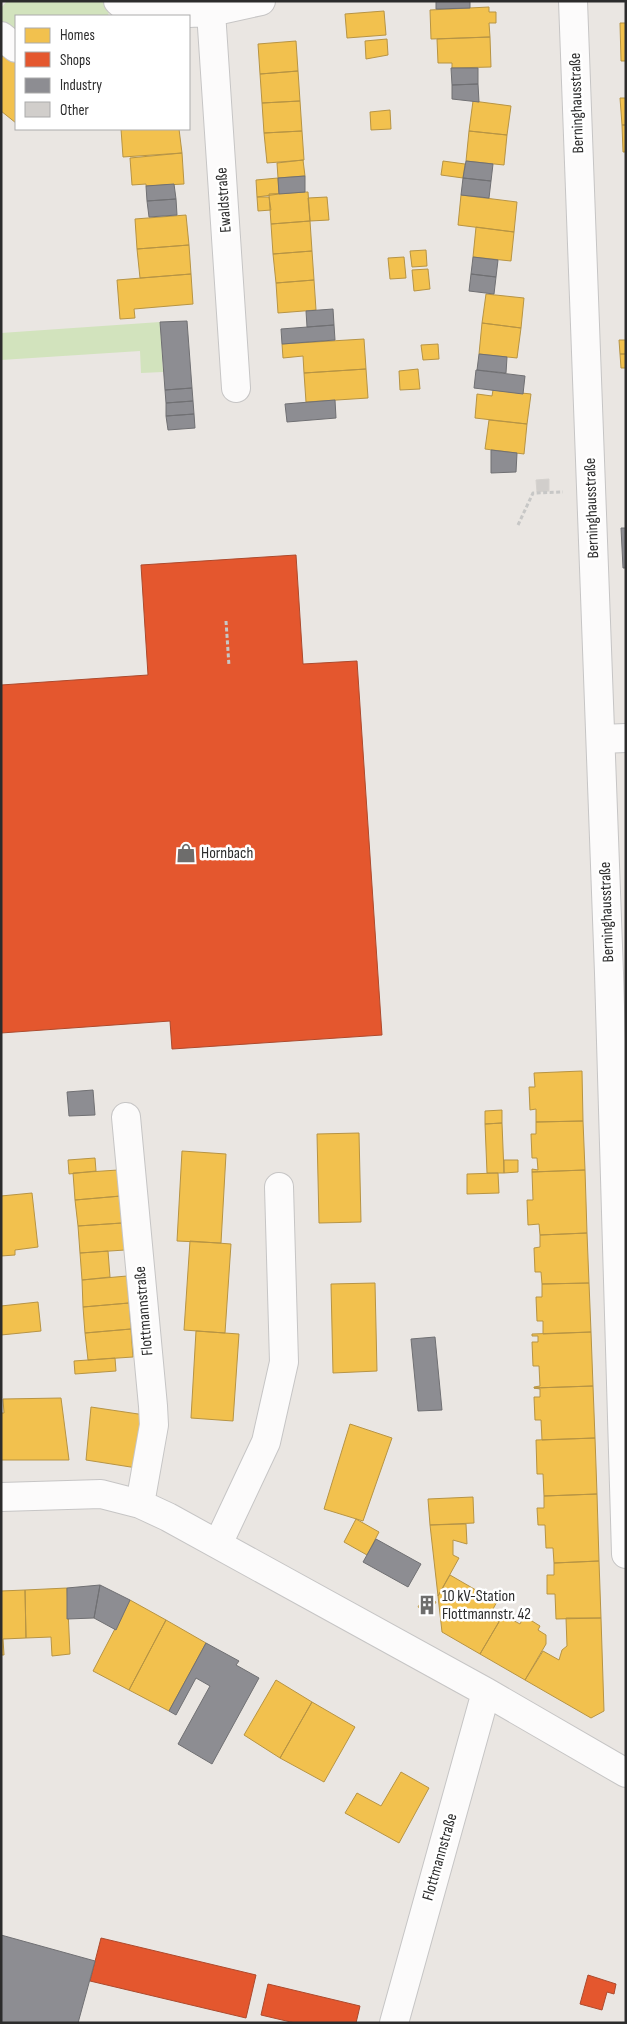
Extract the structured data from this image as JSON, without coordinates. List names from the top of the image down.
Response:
{
  "streets": {
    "street": ["Berninghausstraße", "Ewaldstraße", "Flottmannstraße"]
  },
  "places": {
    "shop": ["Hornbach"],
    "building": ["10 kV-Station Flottmannstr. 42"]
  },
  "legend": [
    "Homes",
    "Shops",
    "Industry",
    "Other"
  ]
}
